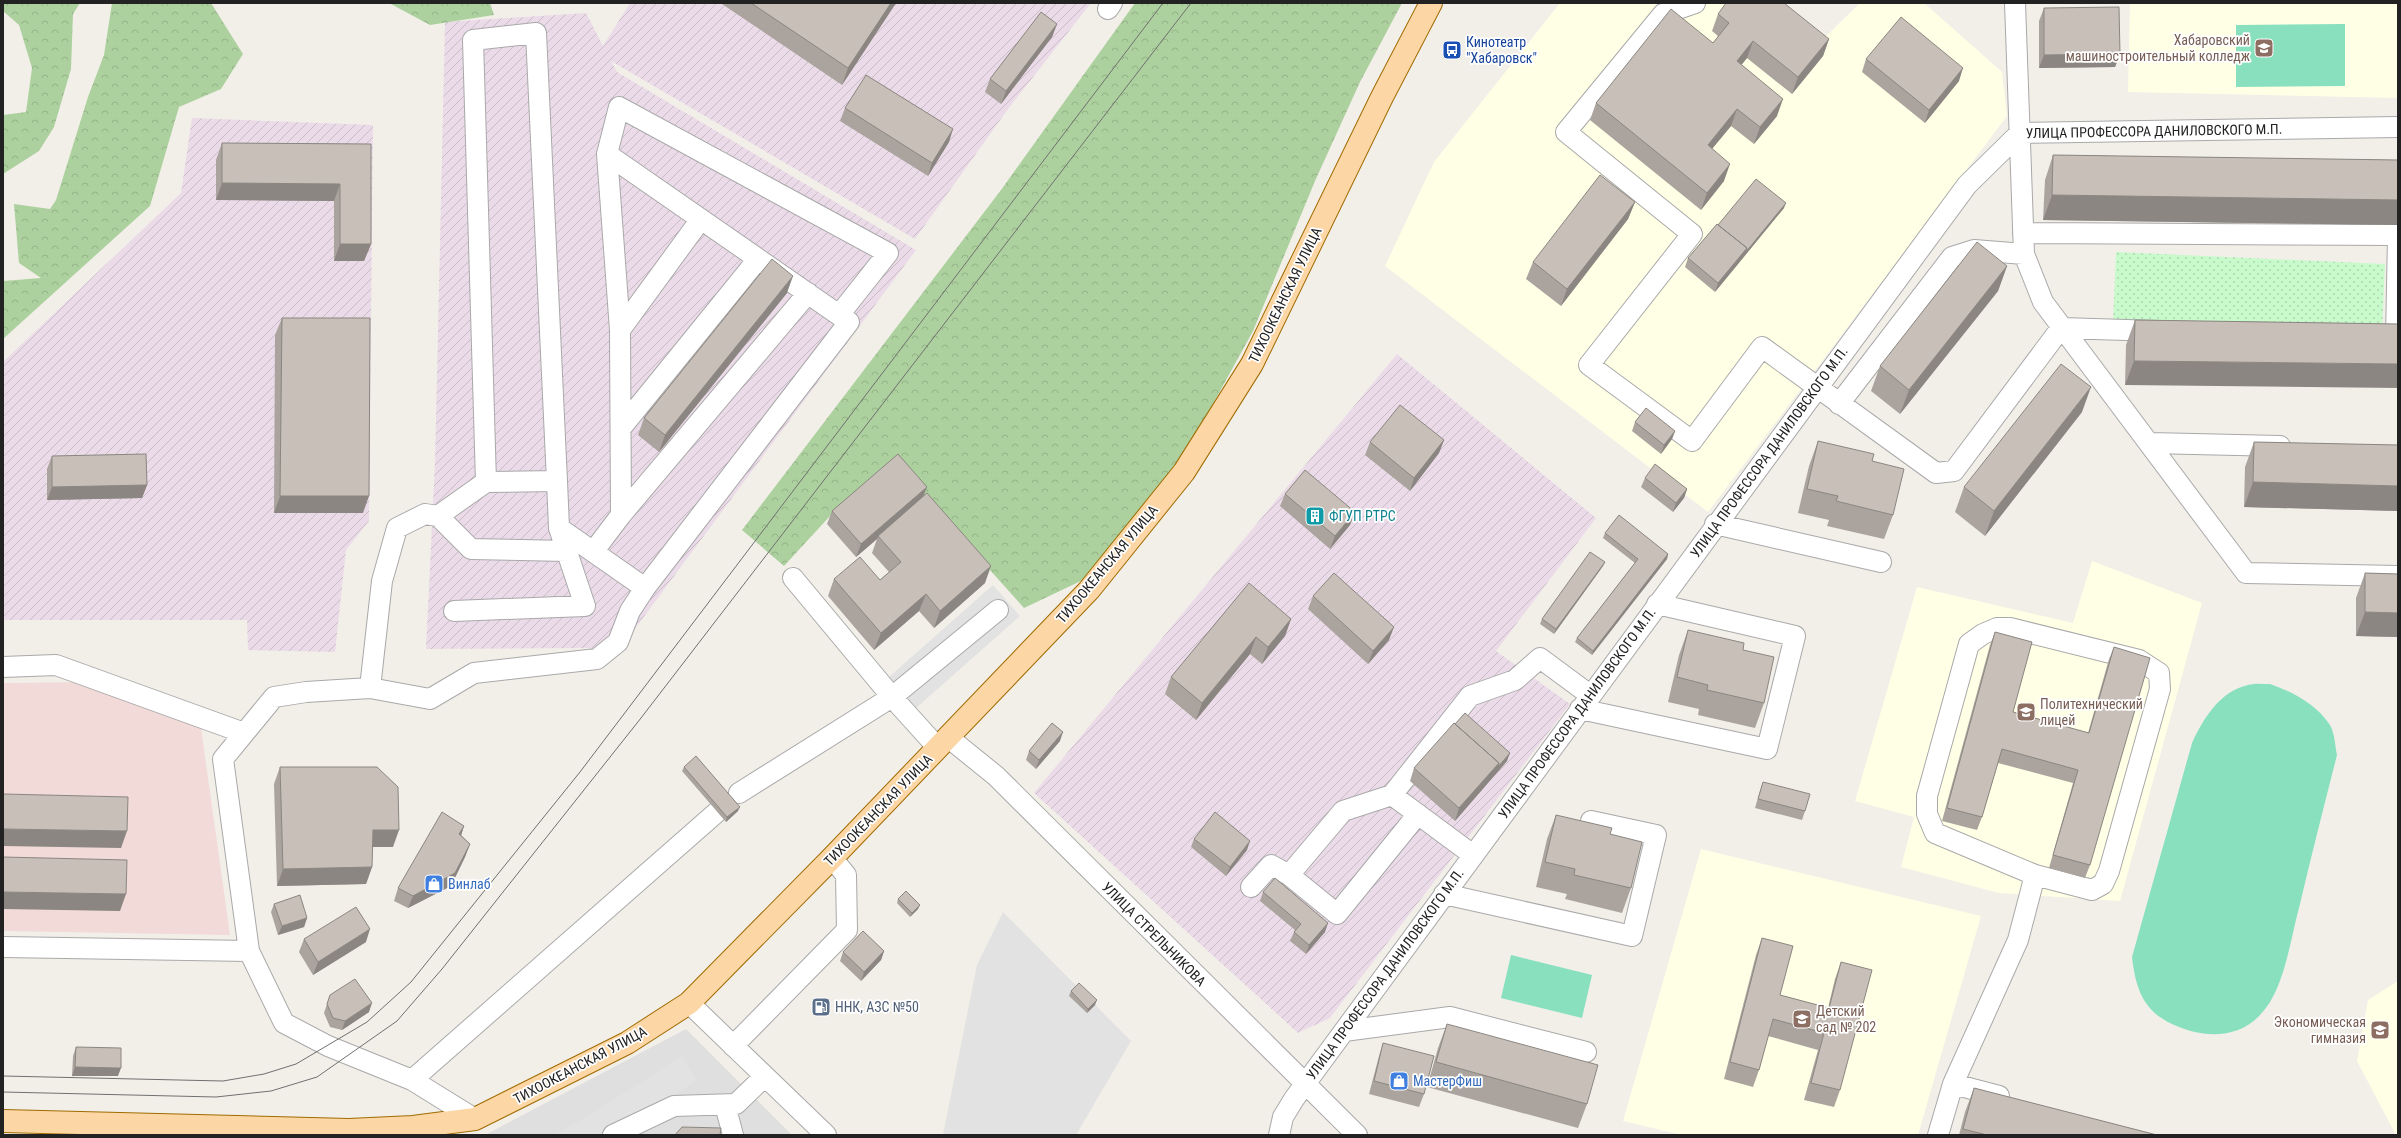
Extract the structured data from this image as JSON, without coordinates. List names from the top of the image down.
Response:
{
  "streets": {
    "main road": ["ТИХООКЕАНСКАЯ УЛИЦА"],
    "street": ["УЛИЦА ПРОФЕССОРА ДАНИЛОВСКОГО М.П.", "УЛИЦА СТРЕЛЬНИКОВА"]
  },
  "crossings": [
    ["УЛИЦА ПРОФЕССОРА ДАНИЛОВСКОГО М.П.", "УЛИЦА СТРЕЛЬНИКОВА"],
    ["ТИХООКЕАНСКАЯ УЛИЦА", "УЛИЦА СТРЕЛЬНИКОВА"]
  ],
  "places": {
    "school or university": [
      "Хабаровский машиностроительный колледж",
      "Политехнический лицей",
      "Детский сад № 202",
      "Экономическая гимназия"
    ],
    "bus stop": ["Кинотеатр \"Хабаровск\""],
    "building": ["ФГУП РТРС"],
    "shop": ["Винлаб", "МастерФиш"],
    "fuel station": ["ННК, АЗС №50"]
  }
}
